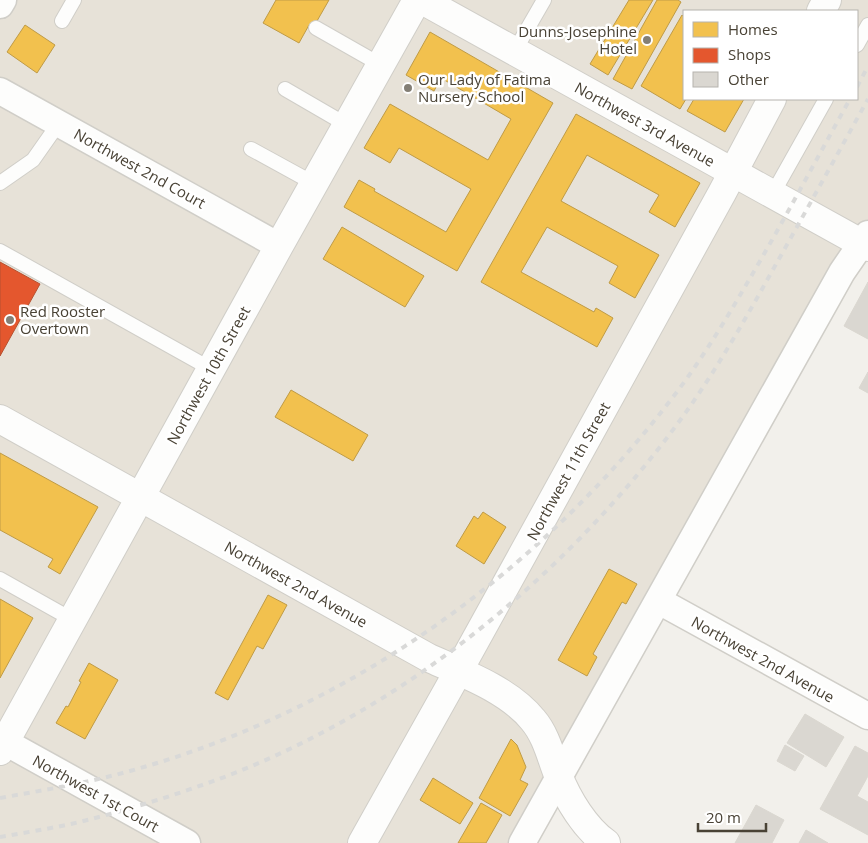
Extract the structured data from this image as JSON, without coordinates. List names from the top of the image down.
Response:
{
  "streets": {
    "street": [
      "Northwest 3rd Avenue",
      "Northwest 2nd Court",
      "Northwest 10th Street",
      "Northwest 11th Street",
      "Northwest 2nd Avenue",
      "Northwest 1st Court"
    ]
  },
  "crossings": [
    ["Northwest 3rd Avenue", "Northwest 11th Street"],
    ["Northwest 2nd Court", "Northwest 10th Street"],
    ["Northwest 10th Street", "Northwest 2nd Avenue"],
    ["Northwest 10th Street", "Northwest 1st Court"],
    ["Northwest 11th Street", "Northwest 2nd Avenue"]
  ],
  "places": ["Dunns-Josephine Hotel", "Our Lady of Fatima Nursery School", "Red Rooster Overtown"],
  "legend": ["Homes", "Shops", "Other"],
  "scale_bar": "20 m"
}
